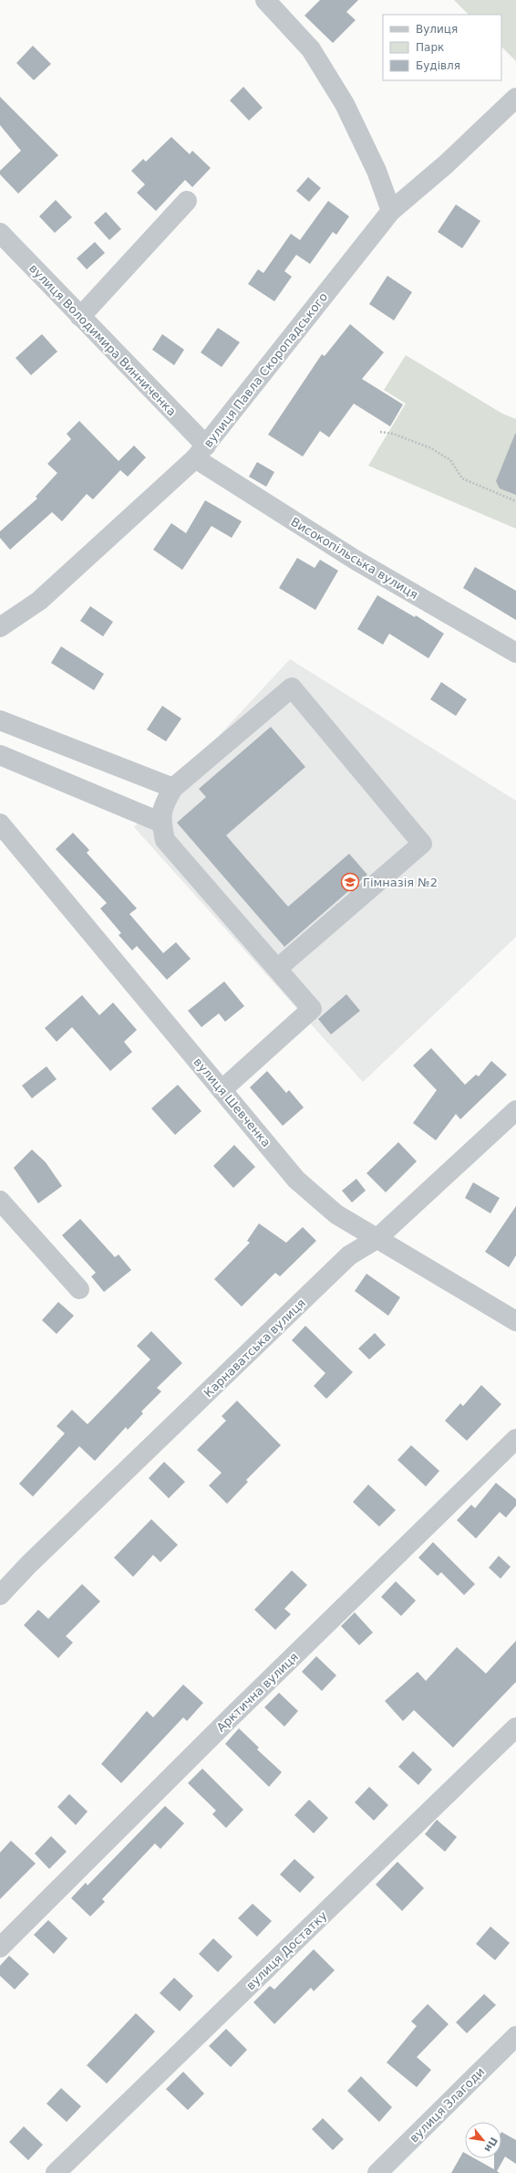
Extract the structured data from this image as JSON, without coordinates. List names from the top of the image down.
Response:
{
  "streets": {
    "street": [
      "вулиця Володимира Винниченка",
      "вулиця Павла Скоропадського",
      "Високопільська вулиця",
      "вулиця Шевченка",
      "Карнаватська вулиця",
      "Арктична вулиця",
      "вулиця Достатку",
      "вулиця Злагоди"
    ]
  },
  "crossings": [
    ["вулиця Володимира Винниченка", "вулиця Павла Скоропадського"],
    ["вулиця Володимира Винниченка", "Високопільська вулиця"],
    ["вулиця Павла Скоропадського", "Високопільська вулиця"],
    ["вулиця Шевченка", "Карнаватська вулиця"]
  ],
  "places": {
    "school or university": ["Гімназія №2"]
  },
  "legend": ["Вулиця", "Парк", "Будівля"],
  "north": "bottom right"
}
